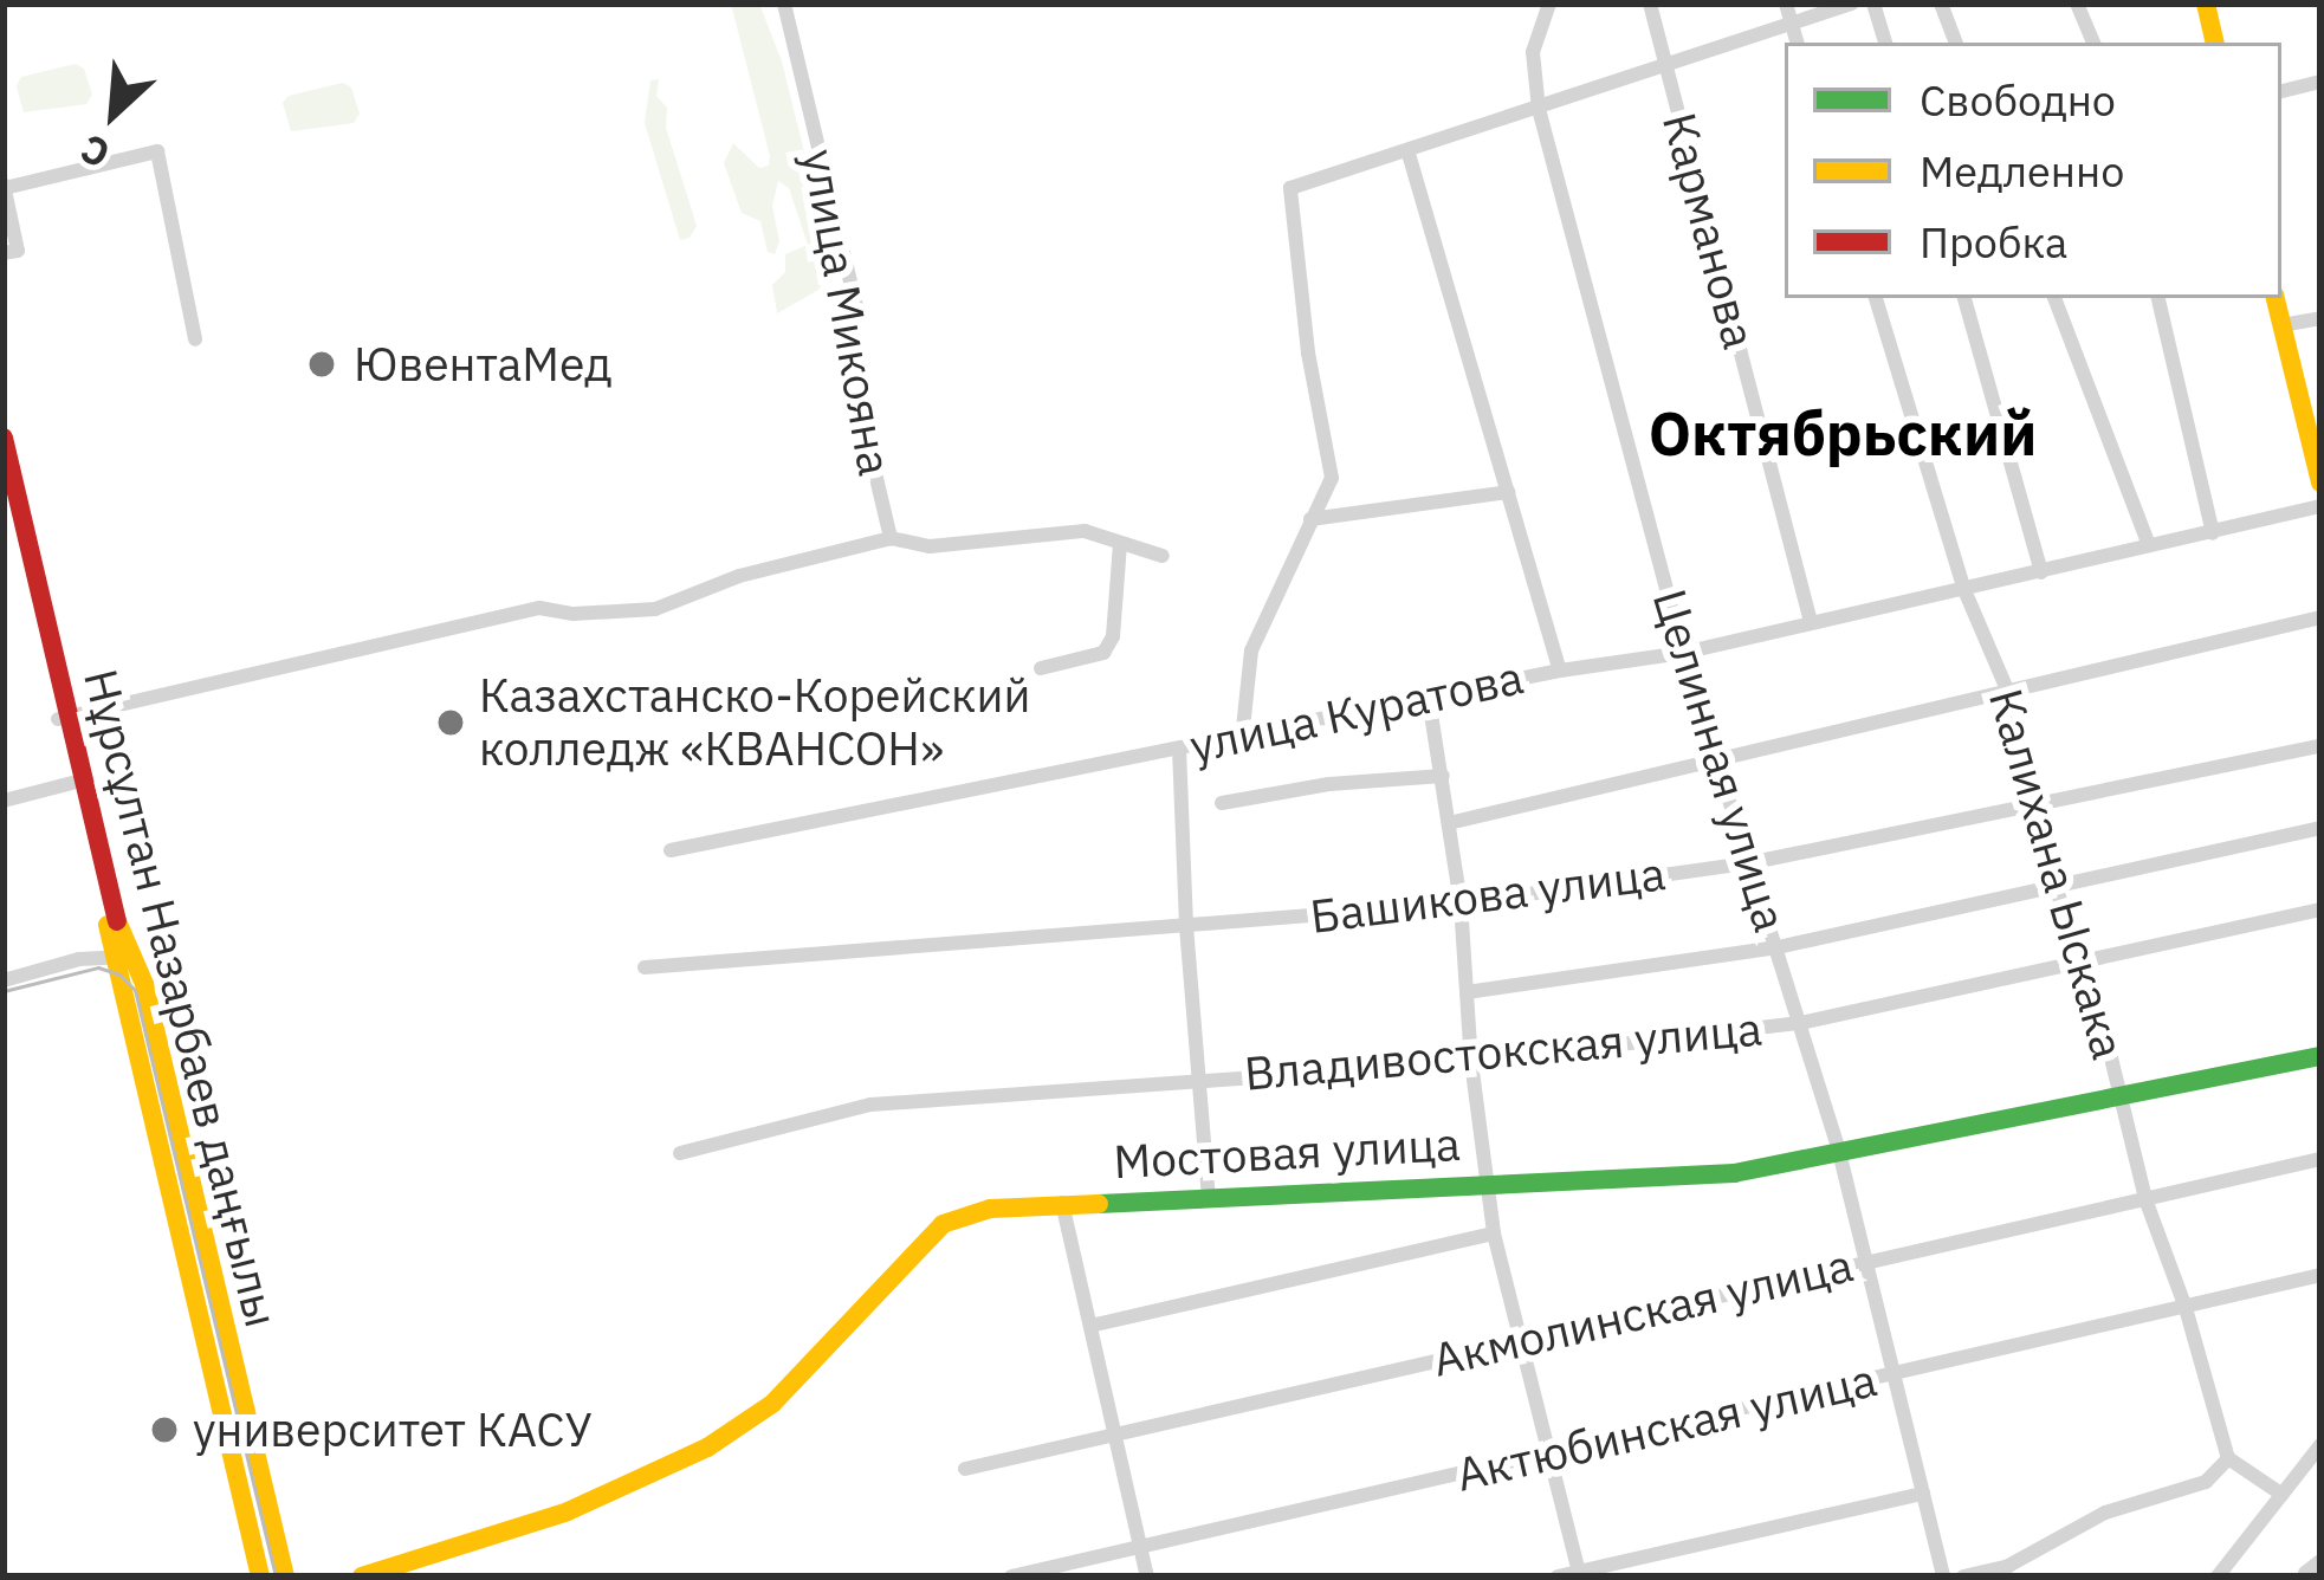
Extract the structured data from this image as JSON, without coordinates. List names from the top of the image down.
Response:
{
  "streets": {
    "main road": ["Нұрсұлтан Назарбаев даңғылы", "Мостовая улица"],
    "street": [
      "Карманова",
      "улица Микояна",
      "улица Куратова",
      "Целинная улица",
      "Калихана Ыскака",
      "Башикова улица",
      "Владивостокская улица",
      "Акмолинская улица",
      "Актюбинская улица"
    ]
  },
  "crossings": [
    ["Карманова", "улица Куратова"],
    ["улица Куратова", "Целинная улица"],
    ["улица Куратова", "Калихана Ыскака"],
    ["Целинная улица", "Башикова улица"],
    ["Целинная улица", "Владивостокская улица"],
    ["Целинная улица", "Мостовая улица"],
    ["Целинная улица", "Акмолинская улица"],
    ["Целинная улица", "Актюбинская улица"],
    ["Калихана Ыскака", "Башикова улица"],
    ["Калихана Ыскака", "Владивостокская улица"],
    ["Калихана Ыскака", "Мостовая улица"],
    ["Калихана Ыскака", "Акмолинская улица"],
    ["Калихана Ыскака", "Актюбинская улица"]
  ],
  "districts": ["Октябрьский"],
  "places": ["ЮвентаМед", "Казахстанско-Корейский колледж «КВАНСОН»", "университет КАСУ"],
  "legend": ["Свободно", "Медленно", "Пробка"],
  "north": "bottom left"
}
